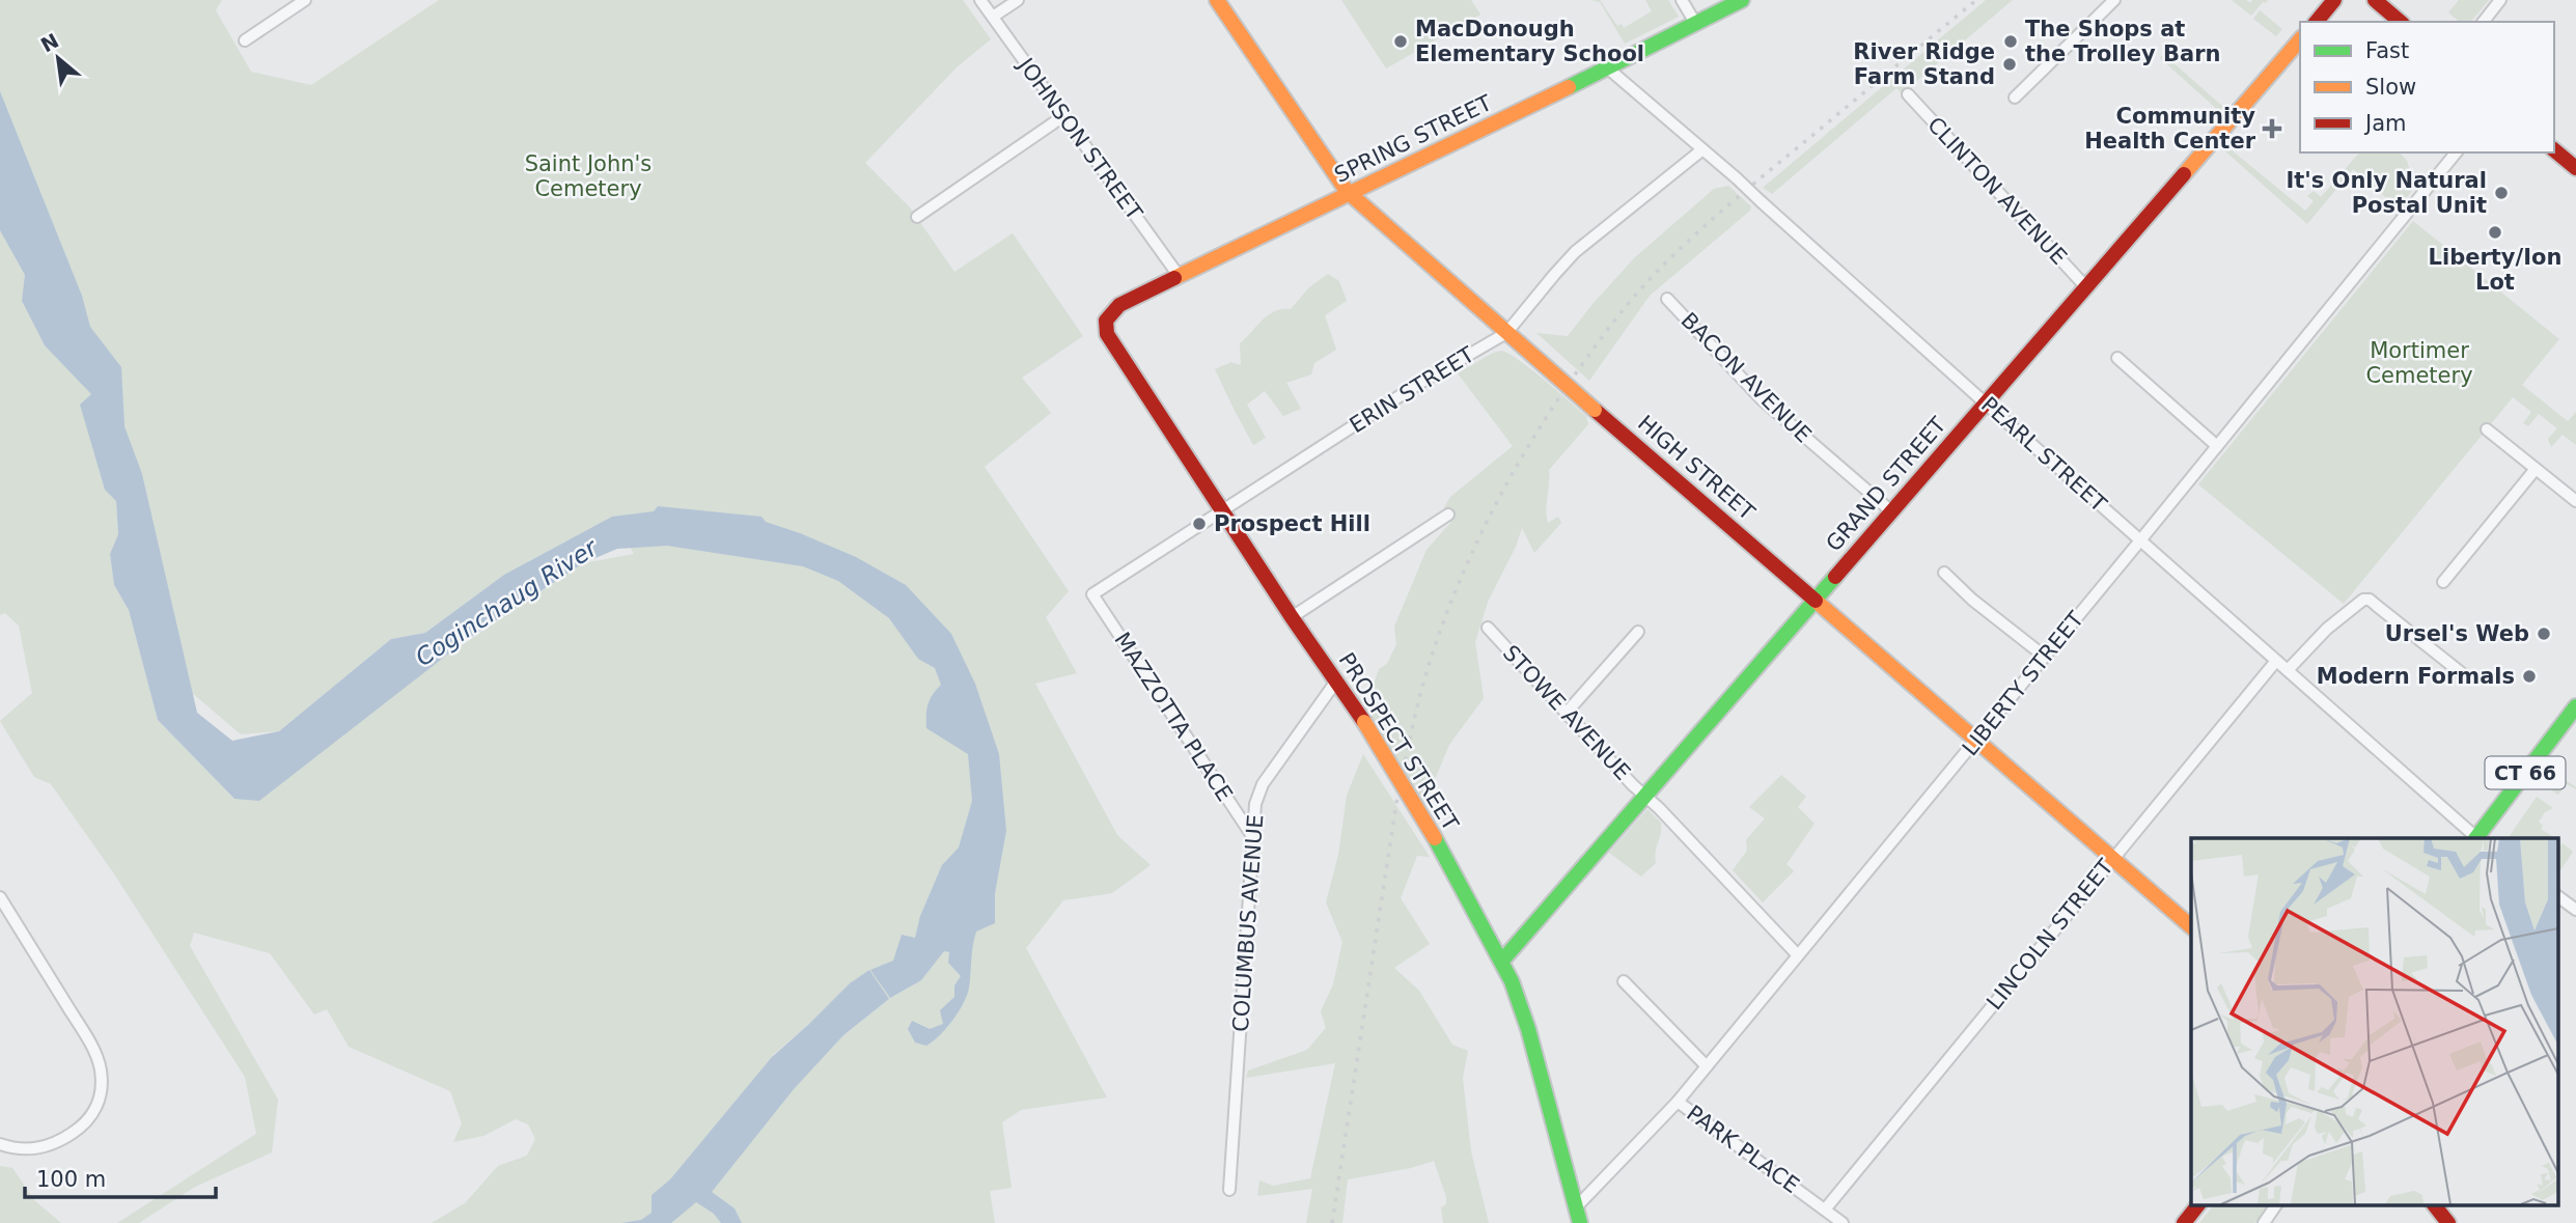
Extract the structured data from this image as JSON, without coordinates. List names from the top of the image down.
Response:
{
  "streets": {
    "main road": [
      "SPRING STREET",
      "HIGH STREET",
      "GRAND STREET",
      "PROSPECT STREET",
      "CT 66"
    ],
    "street": [
      "JOHNSON STREET",
      "CLINTON AVENUE",
      "BACON AVENUE",
      "ERIN STREET",
      "PEARL STREET",
      "LIBERTY STREET",
      "STOWE AVENUE",
      "MAZZOTTA PLACE",
      "COLUMBUS AVENUE",
      "LINCOLN STREET",
      "PARK PLACE"
    ]
  },
  "crossings": [
    ["JOHNSON STREET", "SPRING STREET"],
    ["SPRING STREET", "PEARL STREET"],
    ["SPRING STREET", "HIGH STREET"],
    ["SPRING STREET", "PROSPECT STREET"],
    ["CLINTON AVENUE", "GRAND STREET"],
    ["BACON AVENUE", "GRAND STREET"],
    ["ERIN STREET", "PEARL STREET"],
    ["ERIN STREET", "HIGH STREET"],
    ["ERIN STREET", "MAZZOTTA PLACE"],
    ["ERIN STREET", "PROSPECT STREET"],
    ["PEARL STREET", "GRAND STREET"],
    ["PEARL STREET", "LIBERTY STREET"],
    ["PEARL STREET", "LINCOLN STREET"],
    ["HIGH STREET", "GRAND STREET"],
    ["HIGH STREET", "LIBERTY STREET"],
    ["HIGH STREET", "LINCOLN STREET"],
    ["GRAND STREET", "STOWE AVENUE"],
    ["GRAND STREET", "PROSPECT STREET"],
    ["LIBERTY STREET", "STOWE AVENUE"],
    ["LIBERTY STREET", "PROSPECT STREET"],
    ["LIBERTY STREET", "PARK PLACE"],
    ["MAZZOTTA PLACE", "COLUMBUS AVENUE"],
    ["PROSPECT STREET", "COLUMBUS AVENUE"],
    ["LINCOLN STREET", "PARK PLACE"]
  ],
  "water": ["Coginchaug River"],
  "parks": ["Saint John's Cemetery", "Mortimer Cemetery"],
  "places": {
    "other": [
      "MacDonough Elementary School",
      "The Shops at the Trolley Barn",
      "River Ridge Farm Stand",
      "It's Only Natural Postal Unit",
      "Liberty/Ion Lot",
      "Prospect Hill",
      "Ursel's Web",
      "Modern Formals"
    ],
    "health": ["Community Health Center"]
  },
  "legend": ["Fast", "Slow", "Jam"],
  "scale_bar": "100 m",
  "north": "top left"
}
